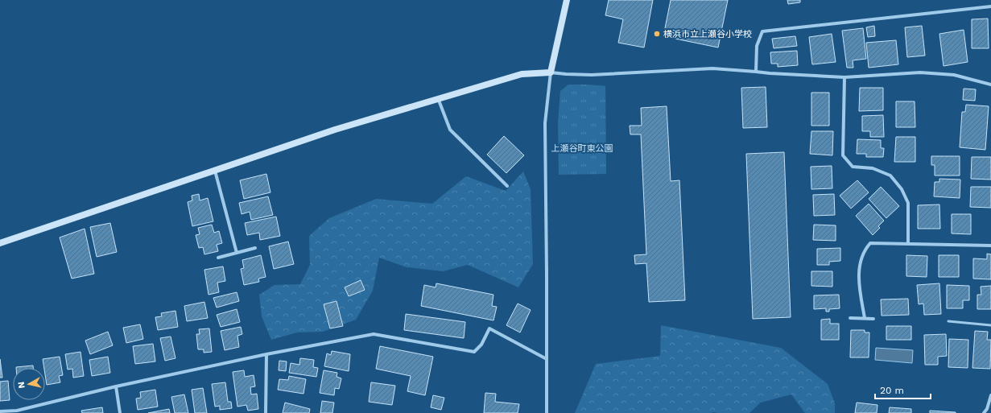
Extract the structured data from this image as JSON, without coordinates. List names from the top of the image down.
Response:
{
  "parks": ["上瀬谷町東公園"],
  "places": ["横浜市立上瀬谷小学校"],
  "scale_bar": "20 m",
  "north": "left"
}
